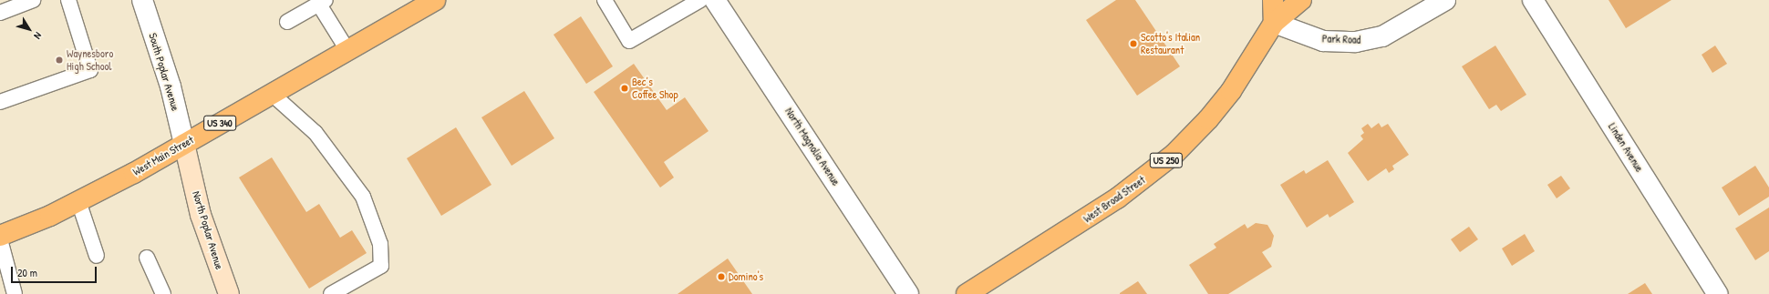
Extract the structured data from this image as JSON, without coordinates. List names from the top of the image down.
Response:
{
  "streets": {
    "main road": [
      "US 340",
      "West Main Street",
      "US 250",
      "West Broad Street",
      "North Poplar Avenue"
    ],
    "street": [
      "Park Road",
      "South Poplar Avenue",
      "North Magnolia Avenue",
      "Linden Avenue"
    ]
  },
  "crossings": [
    ["Park Road", "West Broad Street"],
    ["South Poplar Avenue", "West Main Street"],
    ["South Poplar Avenue", "North Poplar Avenue"],
    ["West Main Street", "North Poplar Avenue"]
  ],
  "places": [
    "Scotto's Italian Restaurant",
    "Waynesboro High School",
    "Bec’s Coffee Shop",
    "Domino's"
  ],
  "scale_bar": "20 m",
  "north": "bottom right"
}
